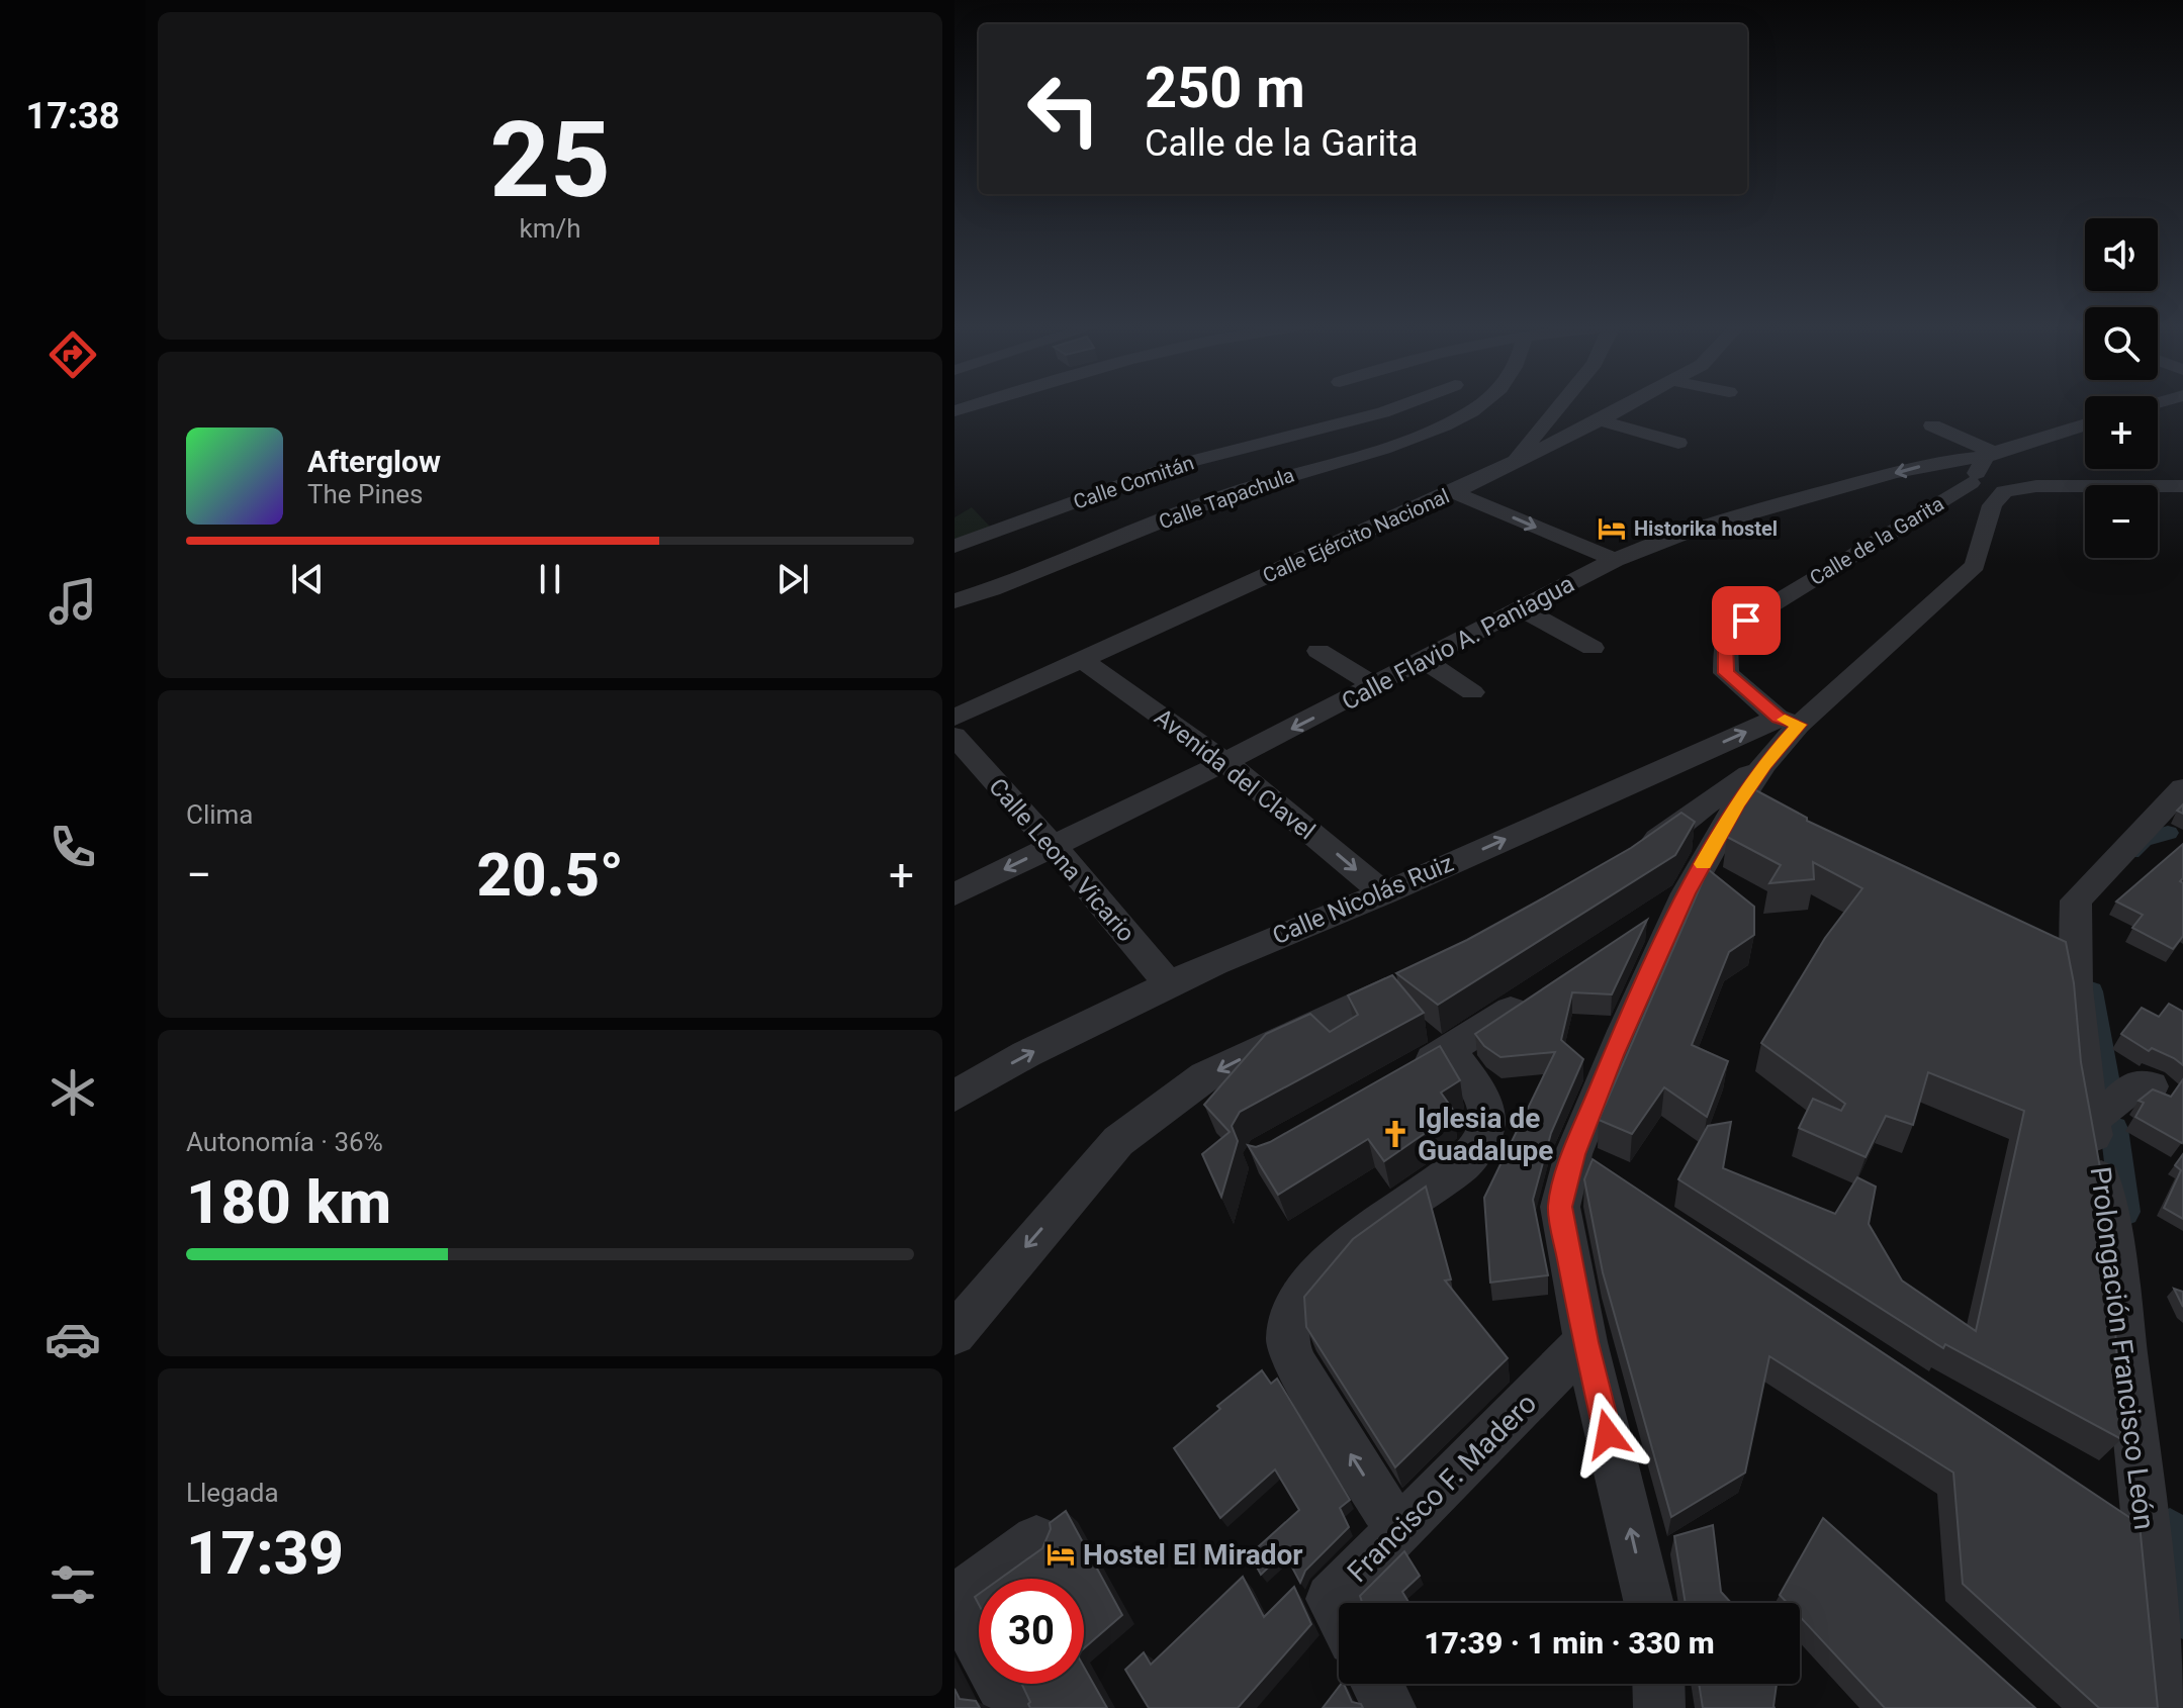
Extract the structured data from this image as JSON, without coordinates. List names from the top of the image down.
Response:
{
  "streets": {
    "street": [
      "Calle Comitán",
      "Calle Tapachula",
      "Calle Ejército Nacional",
      "Calle de la Garita",
      "Calle Flavio A. Paniagua",
      "Avenida del Clavel",
      "Calle Leona Vicario",
      "Calle Nicolás Ruiz",
      "Prolongación Francisco León",
      "Francisco F. Madero"
    ]
  },
  "crossings": [
    ["Calle Ejército Nacional", "Avenida del Clavel"],
    ["Calle de la Garita", "Calle Flavio A. Paniagua"],
    ["Calle de la Garita", "Calle Nicolás Ruiz"],
    ["Calle Flavio A. Paniagua", "Avenida del Clavel"],
    ["Calle Flavio A. Paniagua", "Calle Leona Vicario"],
    ["Avenida del Clavel", "Calle Nicolás Ruiz"],
    ["Calle Leona Vicario", "Calle Nicolás Ruiz"]
  ],
  "one_way": ["Calle Flavio A. Paniagua"],
  "places": {
    "hotel": ["Historika hostel", "Hostel El Mirador"],
    "church": ["Iglesia de Guadalupe"]
  },
  "page": {
    "tabs": "17:38",
    "tile": [
      ["25", "km/h"],
      "Clima",
      ["Autonomía · 36%", "180 km"],
      ["Llegada", "17:39"]
    ],
    "turn": ["250 m", "Calle de la Garita"],
    "map_buttons": ["+", "−"],
    "song": ["Afterglow", "The Pines"],
    "heat": ["−", "20.5°", "+"],
    "limit": "30",
    "trip": "17:39 · 1 min · 330 m"
  }
}
